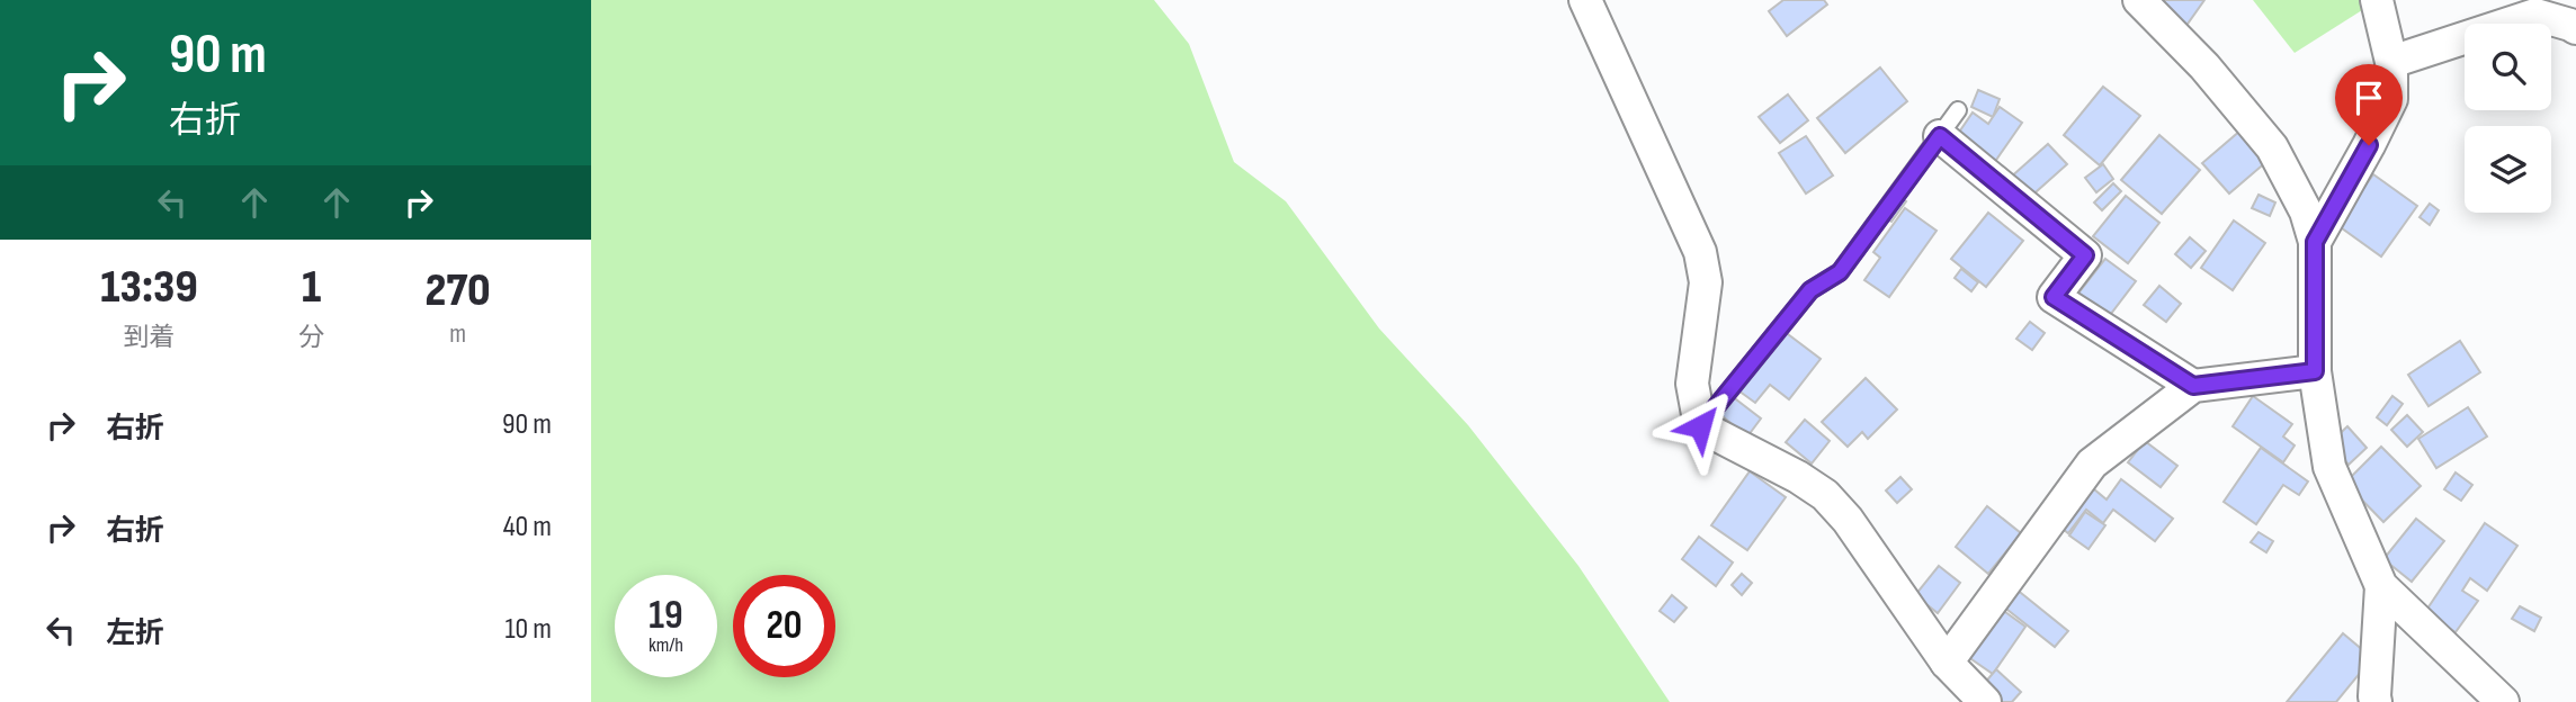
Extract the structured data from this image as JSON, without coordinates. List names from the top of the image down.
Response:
{
  "page": {
    "turn": ["90 m", "右折"],
    "eta": [
      "13:39",
      "到着",
      "1",
      "分",
      "270",
      "m"
    ],
    "list": [
      {
        "name": "右折",
        "value": "90 m"
      },
      {
        "name": "右折",
        "value": "40 m"
      },
      {
        "name": "左折",
        "value": "10 m"
      }
    ],
    "speed": "19 km/h",
    "limit": "20"
  }
}
